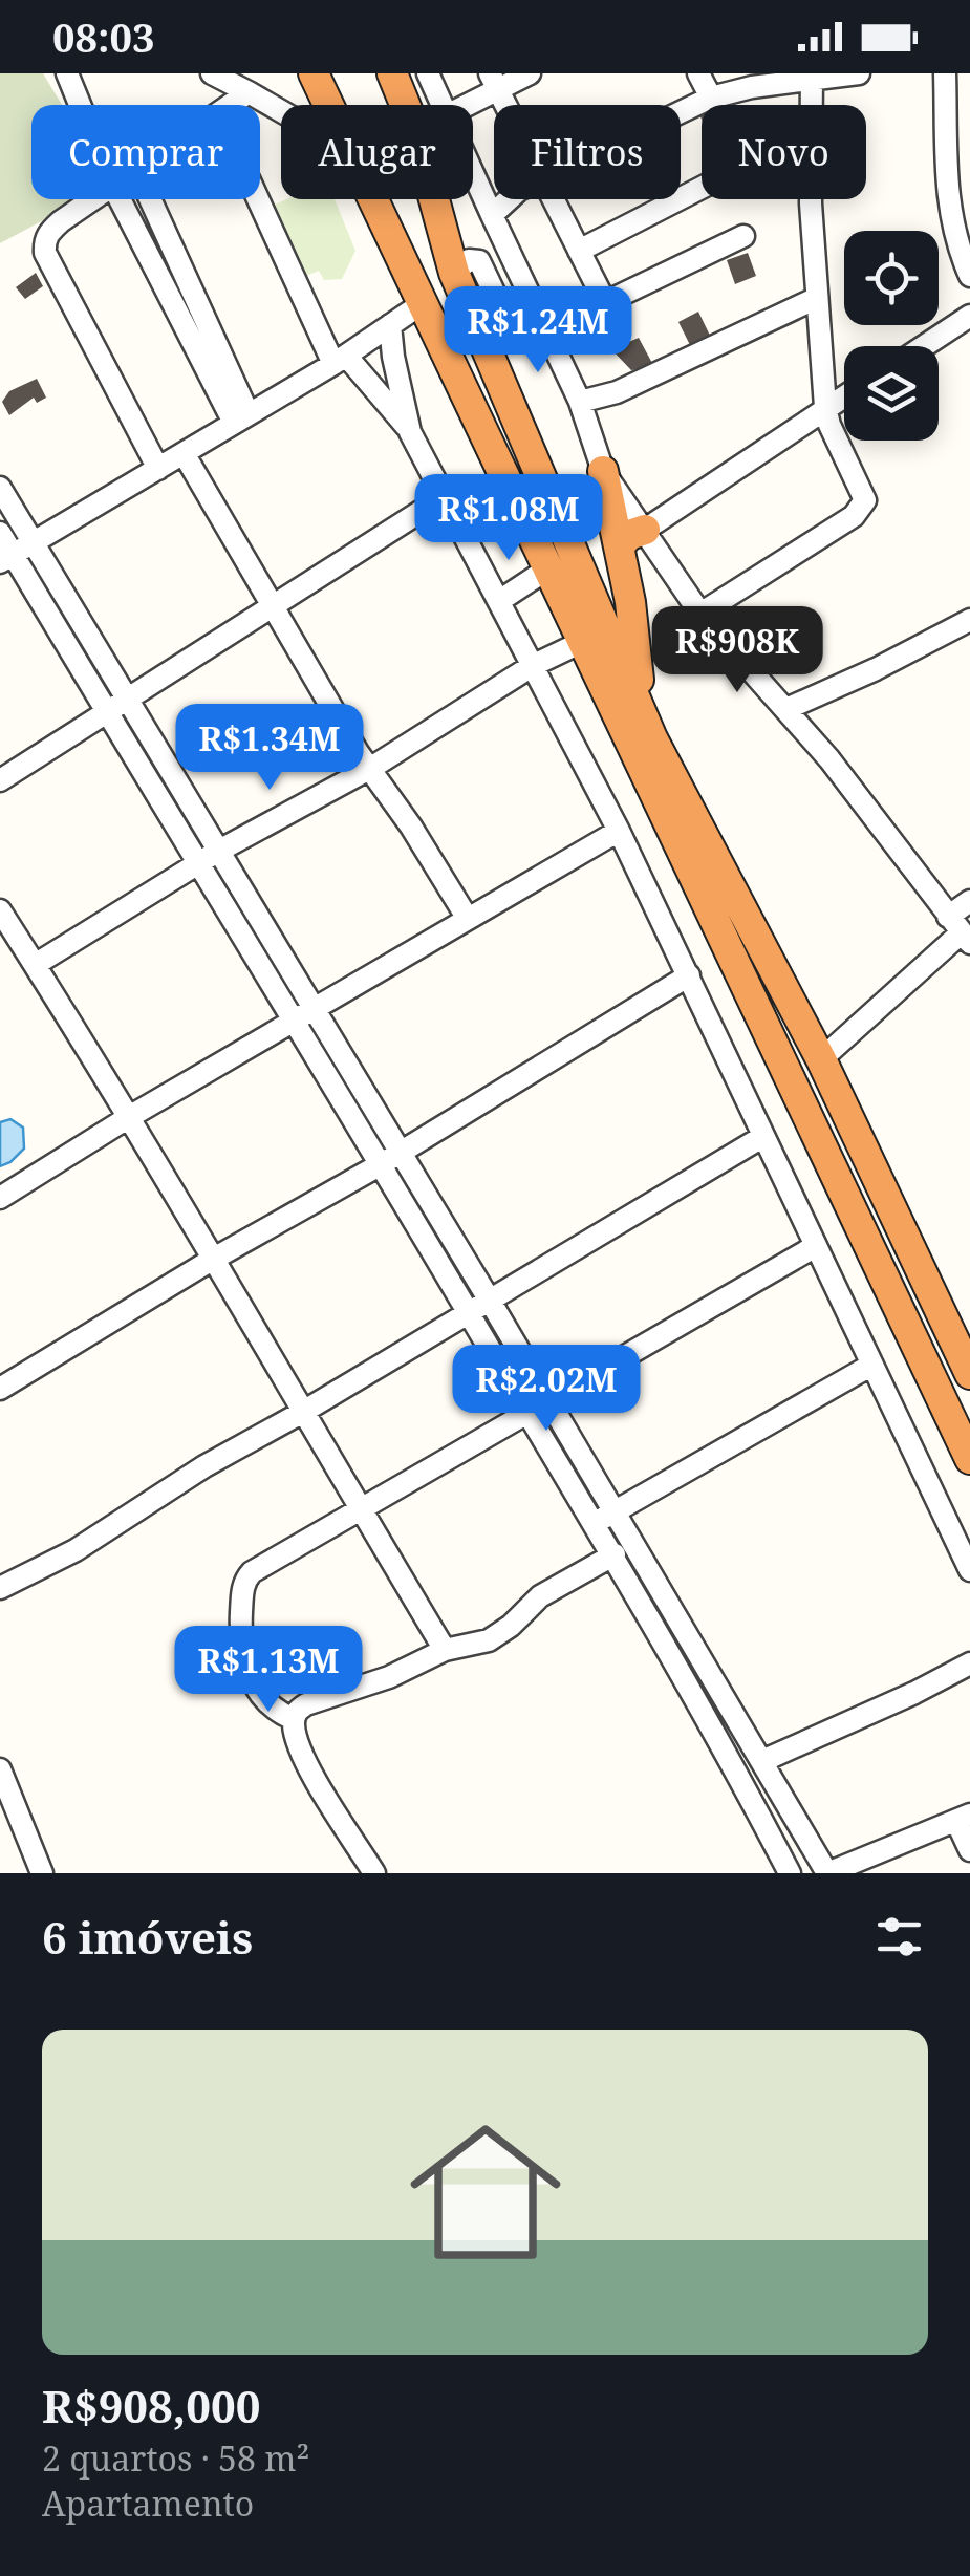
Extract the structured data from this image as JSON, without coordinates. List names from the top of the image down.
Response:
{
  "page": {
    "status": "08:03",
    "chip": [
      "Comprar",
      "Alugar",
      "Filtros",
      "Novo"
    ],
    "price": [
      "R$1.24M",
      "R$1.08M",
      "R$908K",
      "R$1.34M",
      "R$2.02M",
      "R$1.13M"
    ],
    "heading": "6 imóveis",
    "list": [
      {
        "name": "R$908,000",
        "note": "2 quartos · 58 m² · Apartamento"
      }
    ]
  }
}
